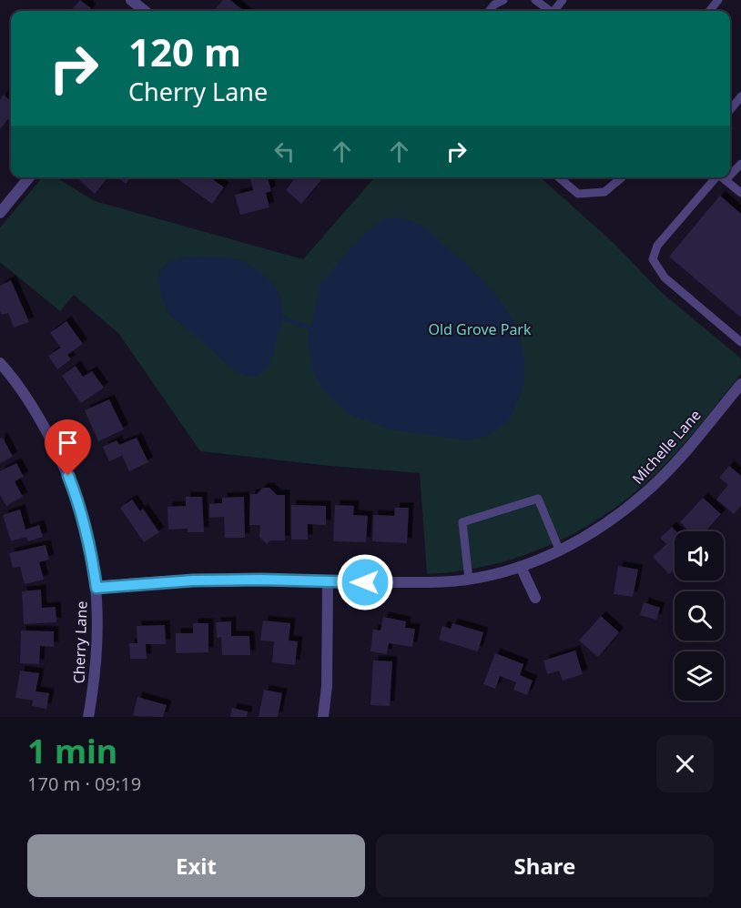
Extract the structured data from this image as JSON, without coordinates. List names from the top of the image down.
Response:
{
  "streets": {
    "street": ["Michelle Lane", "Cherry Lane"]
  },
  "crossings": [
    ["Michelle Lane", "Cherry Lane"]
  ],
  "parks": ["Old Grove Park"],
  "page": {
    "turn": ["120 m", "Cherry Lane"],
    "heading": ["1 min", "170 m · 09:19"],
    "buttons": ["Exit", "Share"]
  }
}
